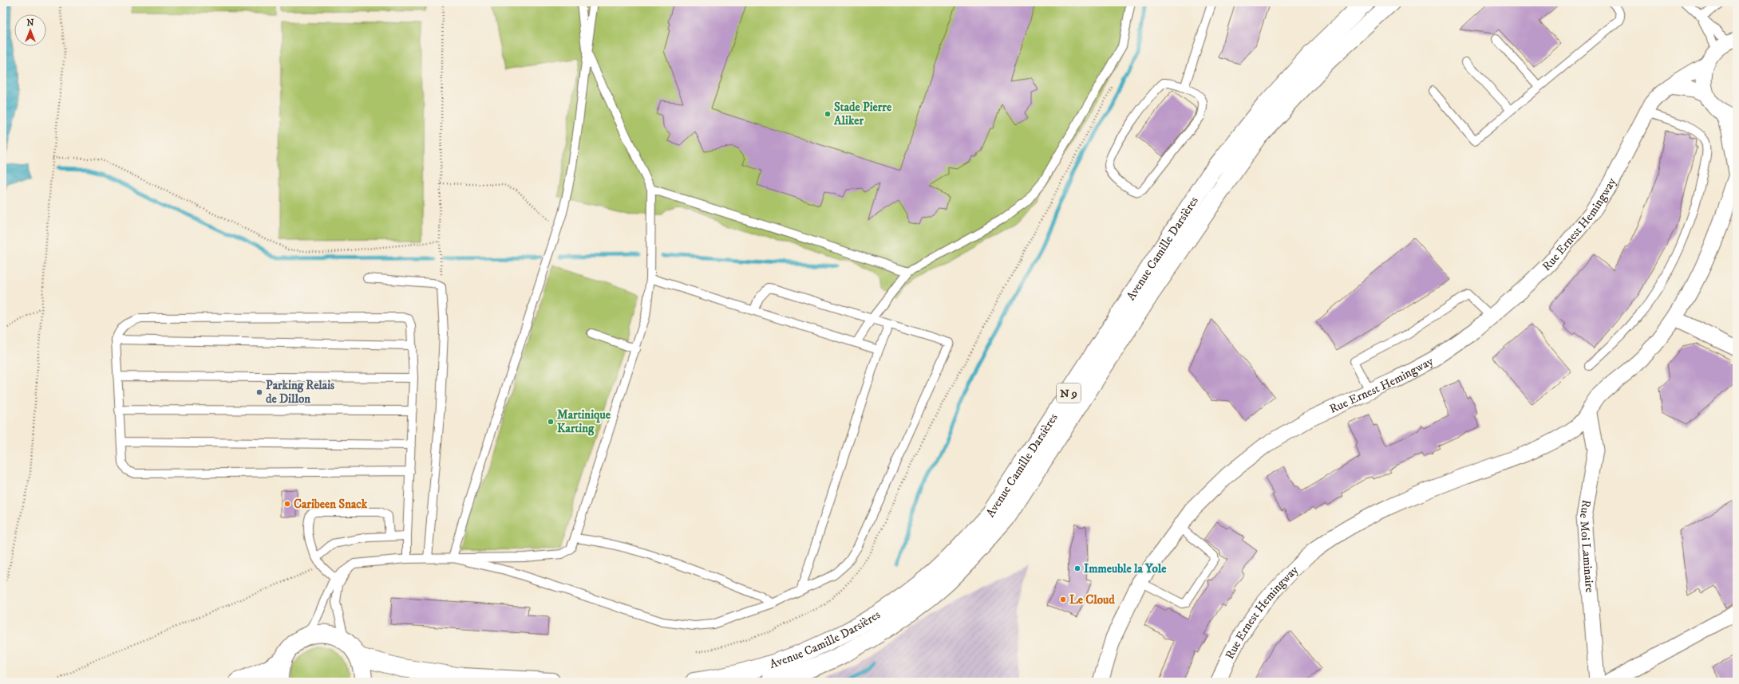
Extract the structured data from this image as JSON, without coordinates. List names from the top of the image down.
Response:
{
  "streets": {
    "main road": ["Avenue Camille Darsières", "N 9"],
    "street": ["Rue Ernest Hemingway", "Rue Moi Laminaire"]
  },
  "crossings": [
    ["Rue Ernest Hemingway", "Rue Moi Laminaire"]
  ],
  "places": [
    "Stade Pierre Aliker",
    "Parking Relais de Dillon",
    "Martinique Karting",
    "Caribeen Snack",
    "Immeuble la Yole",
    "Le Cloud"
  ],
  "north": "top"
}
